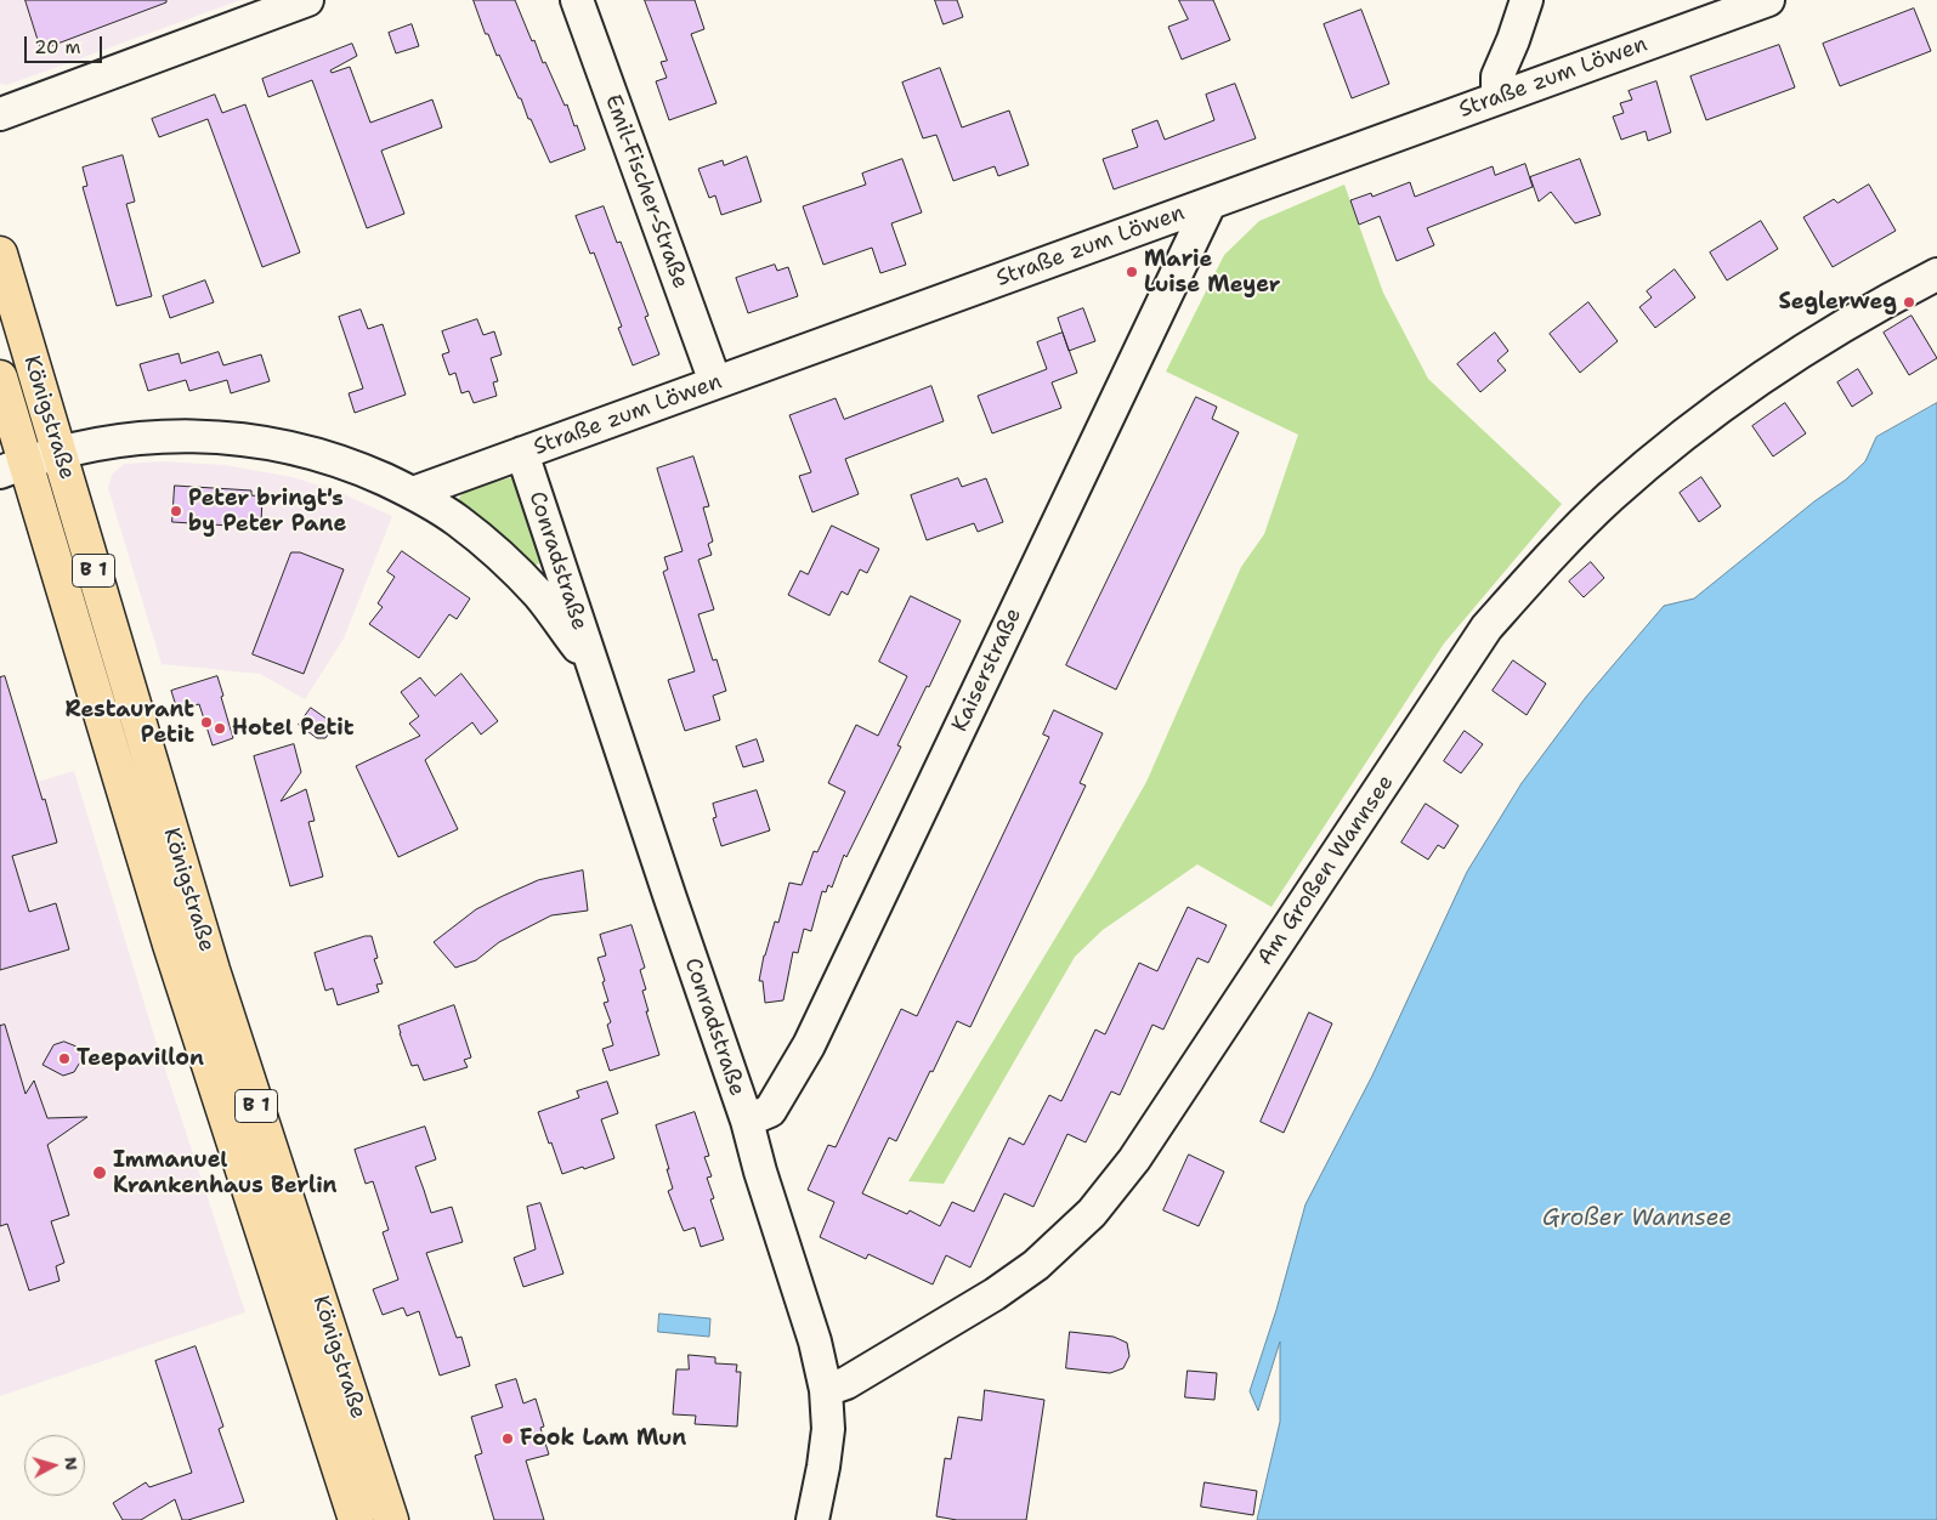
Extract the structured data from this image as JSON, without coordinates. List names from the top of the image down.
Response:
{
  "streets": {
    "main road": ["Königstraße", "B 1"],
    "street": [
      "Straße zum Löwen",
      "Emil-Fischer-Straße",
      "Conradstraße",
      "Kaiserstraße",
      "Am Großen Wannsee"
    ]
  },
  "crossings": [
    ["Straße zum Löwen", "Emil-Fischer-Straße"],
    ["Straße zum Löwen", "Conradstraße"],
    ["Straße zum Löwen", "Kaiserstraße"],
    ["Königstraße", "Conradstraße"],
    ["Conradstraße", "Kaiserstraße"],
    ["Conradstraße", "Am Großen Wannsee"]
  ],
  "water": ["Großer Wannsee"],
  "places": [
    "Marie Luise Meyer",
    "Seglerweg",
    "Peter bringt's by Peter Pane",
    "Restaurant Petit",
    "Hotel Petit",
    "Teepavillon",
    "Immanuel Krankenhaus Berlin",
    "Fook Lam Mun"
  ],
  "scale_bar": "20 m",
  "north": "right"
}
